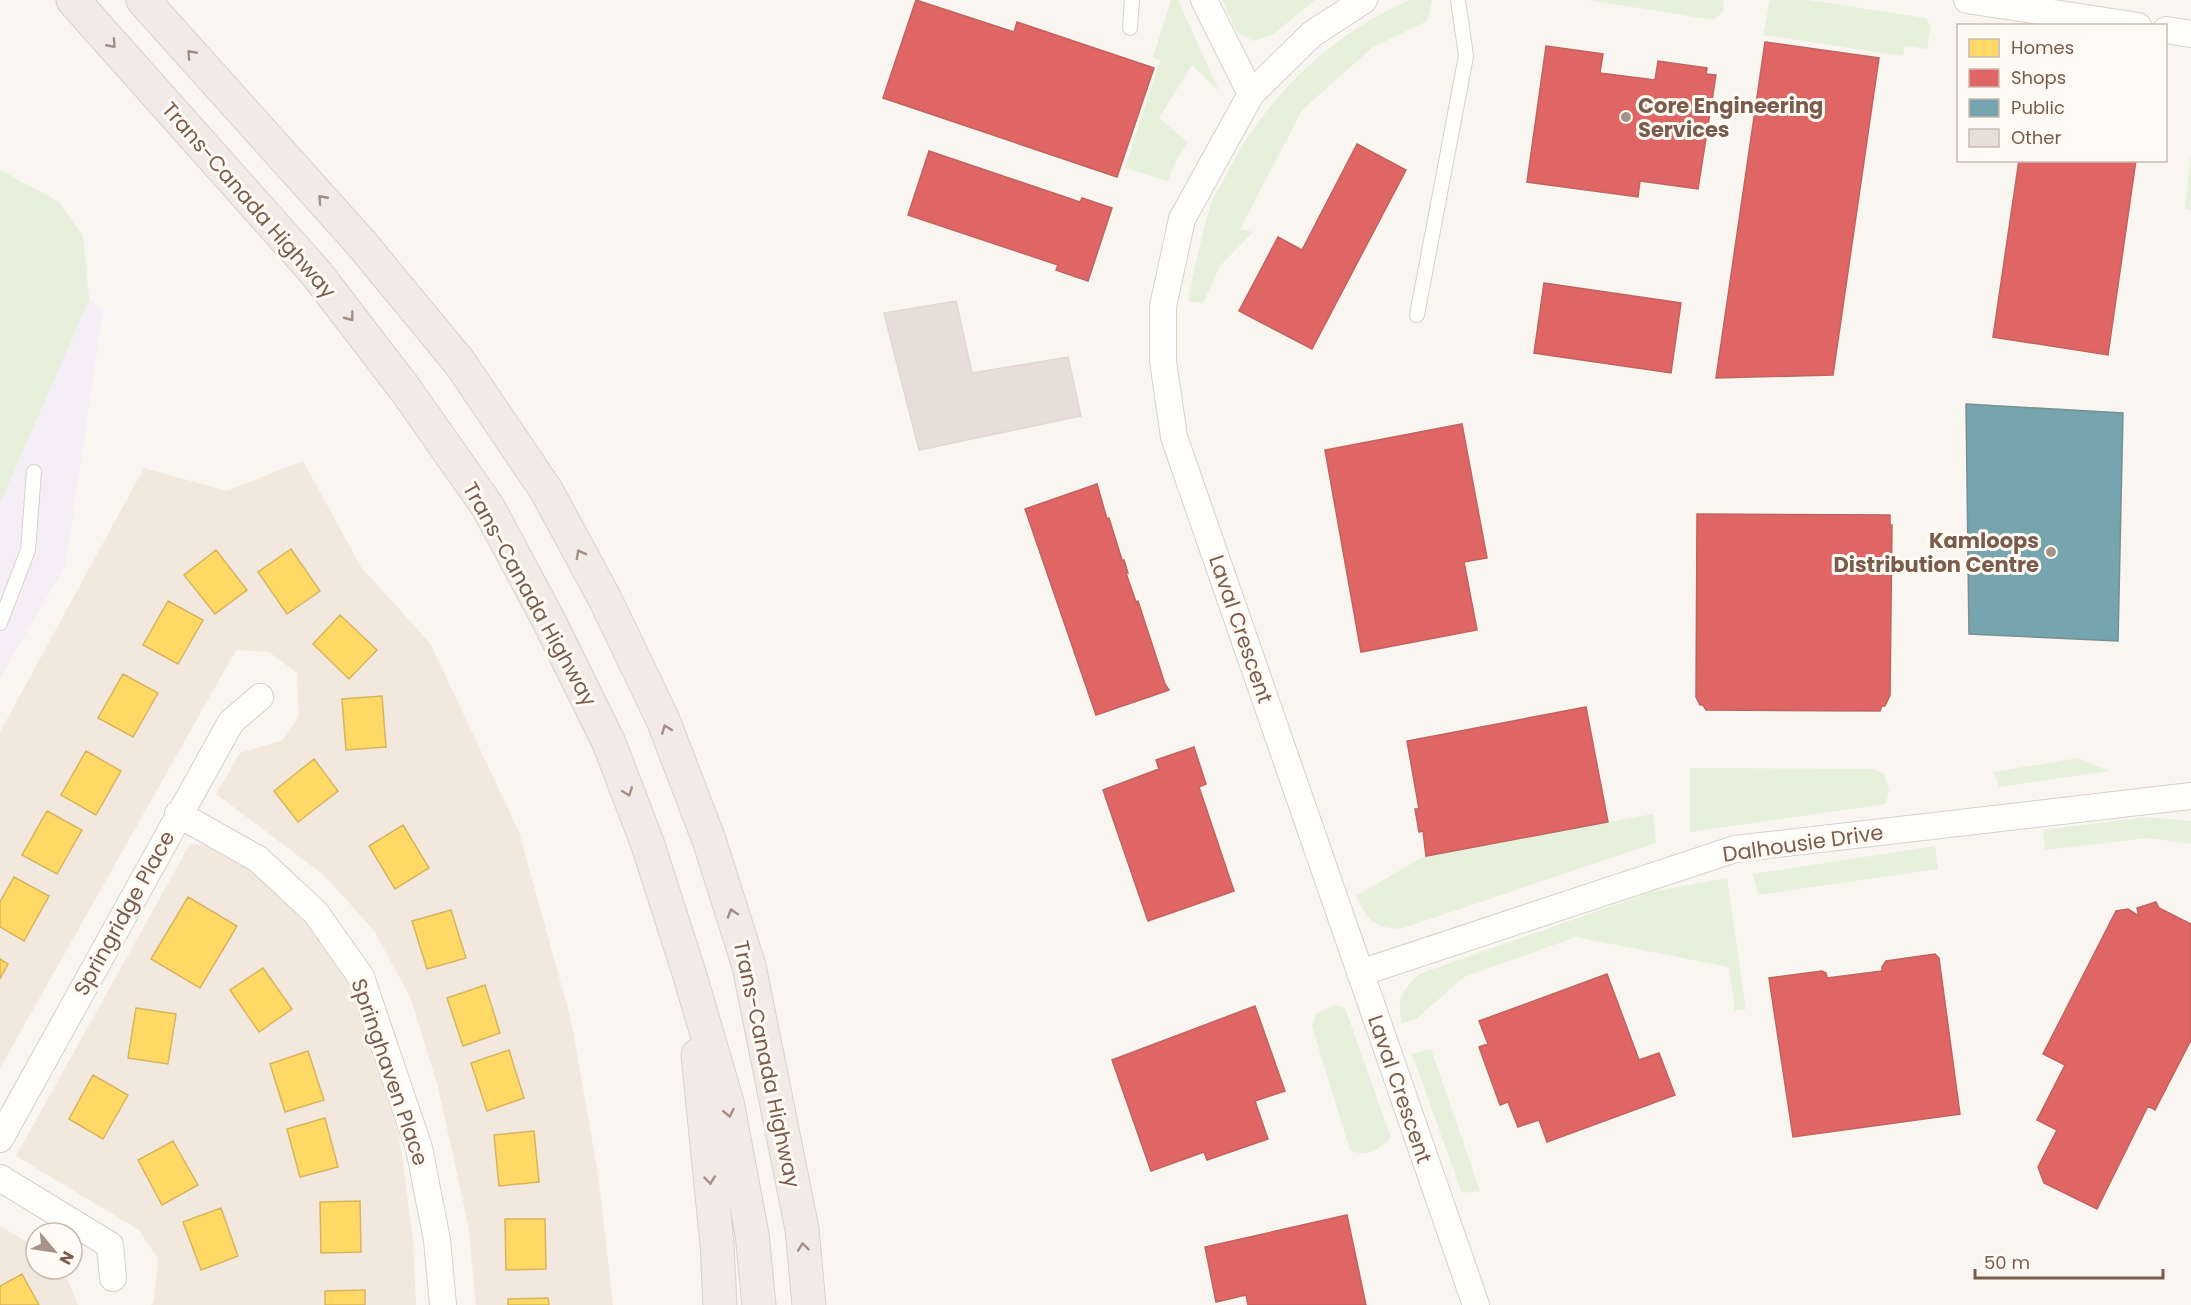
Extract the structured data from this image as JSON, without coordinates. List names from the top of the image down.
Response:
{
  "streets": {
    "highway": ["Trans-Canada Highway"],
    "street": [
      "Laval Crescent",
      "Dalhousie Drive",
      "Springridge Place",
      "Springhaven Place"
    ]
  },
  "crossings": [
    ["Laval Crescent", "Dalhousie Drive"],
    ["Springridge Place", "Springhaven Place"]
  ],
  "places": ["Core Engineering Services", "Kamloops Distribution Centre"],
  "legend": [
    "Homes",
    "Shops",
    "Public",
    "Other"
  ],
  "scale_bar": "50 m",
  "north": "bottom right"
}
